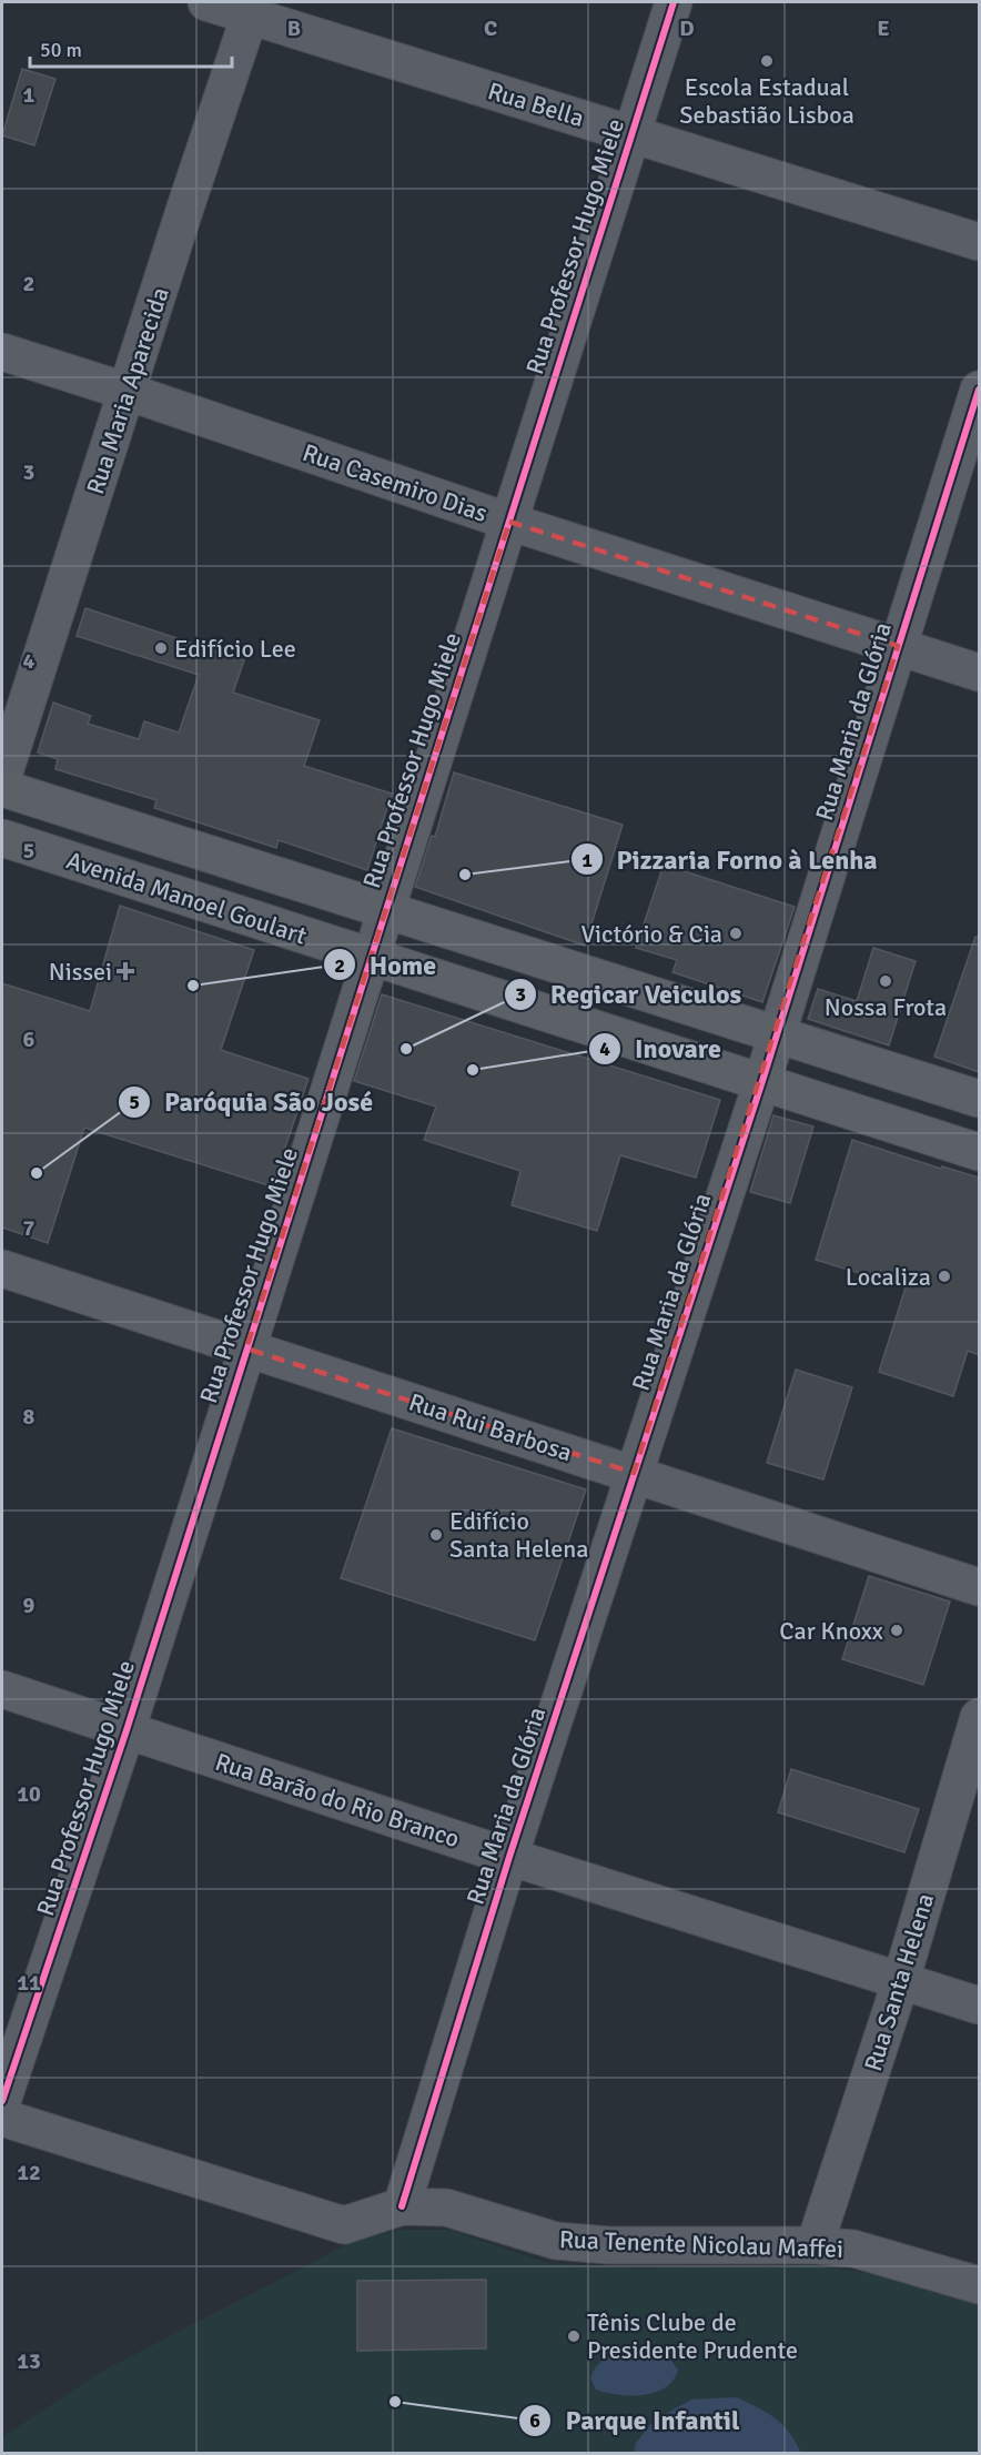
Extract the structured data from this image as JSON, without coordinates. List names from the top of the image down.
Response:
{
  "streets": {
    "main road": ["Avenida Manoel Goulart"],
    "street": [
      "Rua Bella",
      "Rua Professor Hugo Miele",
      "Rua Maria Aparecida",
      "Rua Casemiro Dias",
      "Rua Maria da Glória",
      "Rua Rui Barbosa",
      "Rua Barão do Rio Branco",
      "Rua Santa Helena",
      "Rua Tenente Nicolau Maffei"
    ]
  },
  "crossings": [
    ["Rua Bella", "Rua Professor Hugo Miele"],
    ["Rua Bella", "Rua Maria Aparecida"],
    ["Rua Professor Hugo Miele", "Rua Casemiro Dias"],
    ["Rua Professor Hugo Miele", "Avenida Manoel Goulart"],
    ["Rua Professor Hugo Miele", "Rua Rui Barbosa"],
    ["Rua Professor Hugo Miele", "Rua Barão do Rio Branco"],
    ["Rua Maria Aparecida", "Rua Casemiro Dias"],
    ["Rua Casemiro Dias", "Rua Maria da Glória"],
    ["Rua Maria da Glória", "Avenida Manoel Goulart"],
    ["Rua Maria da Glória", "Rua Rui Barbosa"],
    ["Rua Maria da Glória", "Rua Barão do Rio Branco"],
    ["Rua Maria da Glória", "Rua Tenente Nicolau Maffei"],
    ["Rua Barão do Rio Branco", "Rua Santa Helena"],
    ["Rua Santa Helena", "Rua Tenente Nicolau Maffei"]
  ],
  "places": {
    "other": [
      "Escola Estadual Sebastião Lisboa",
      "Edifício Lee",
      "Pizzaria Forno à Lenha",
      "Victório & Cia",
      "Nossa Frota",
      "Home",
      "Regicar Veiculos",
      "Inovare",
      "Paróquia São José",
      "Localiza",
      "Edifício Santa Helena",
      "Car Knoxx",
      "Tênis Clube de Presidente Prudente",
      "Parque Infantil"
    ],
    "health": ["Nissei"]
  },
  "scale_bar": "50 m",
  "grid": {
    "columns": [
      "B",
      "C",
      "D",
      "E"
    ],
    "rows": [
      "1",
      "2",
      "3",
      "4",
      "5",
      "6",
      "7",
      "8",
      "9",
      "10",
      "11",
      "12",
      "13"
    ]
  }
}
